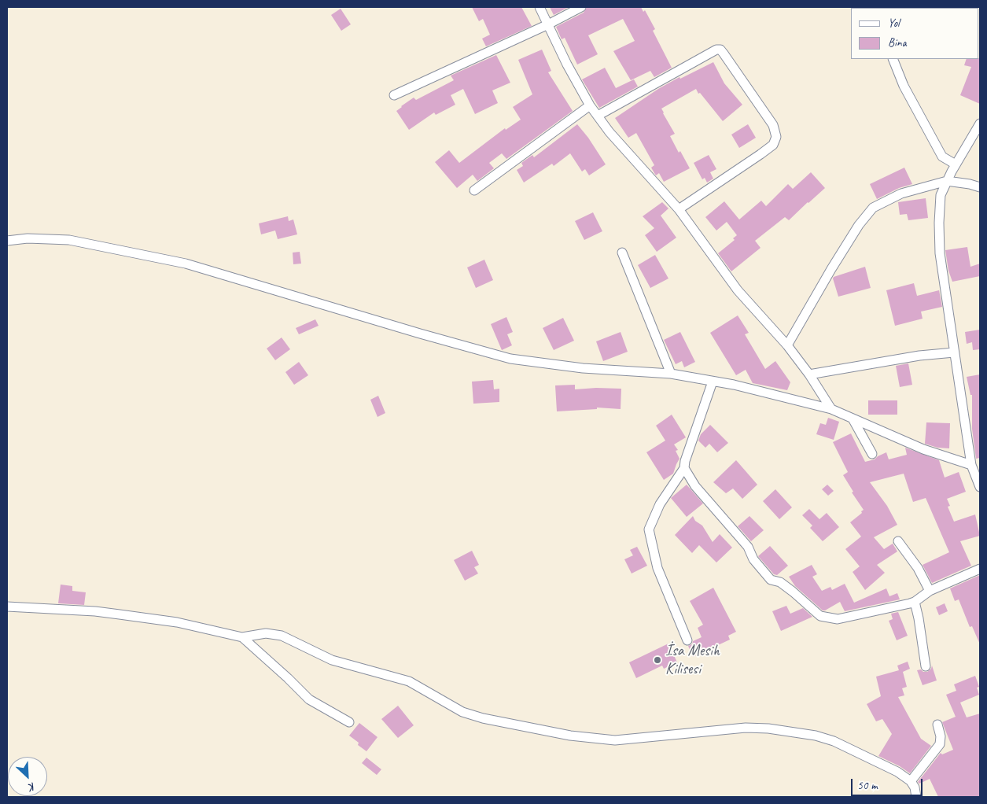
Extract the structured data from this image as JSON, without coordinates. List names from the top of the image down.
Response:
{
  "places": ["İsa Mesih Kilisesi"],
  "legend": ["Yol", "Bina"],
  "scale_bar": "50 m",
  "north": "bottom right"
}
